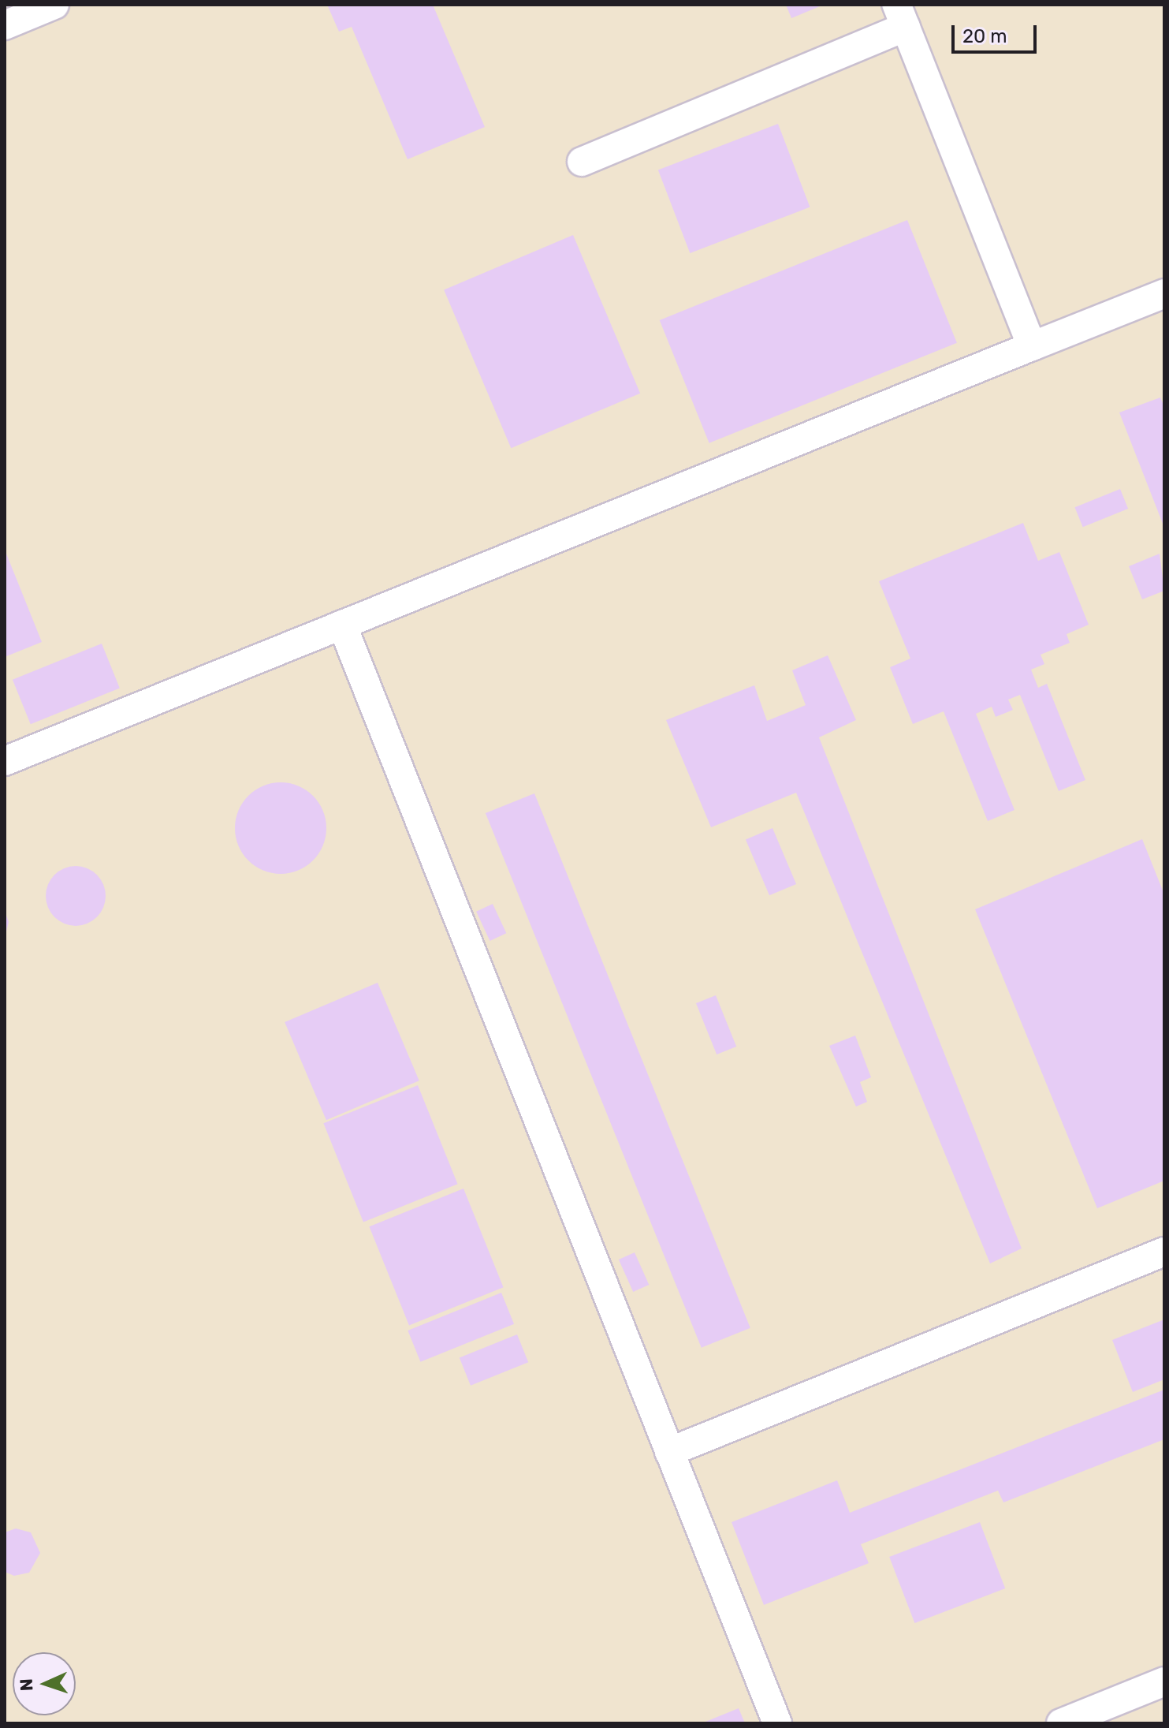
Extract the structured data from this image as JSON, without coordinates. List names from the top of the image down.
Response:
{
  "scale_bar": "20 m",
  "north": "left"
}
